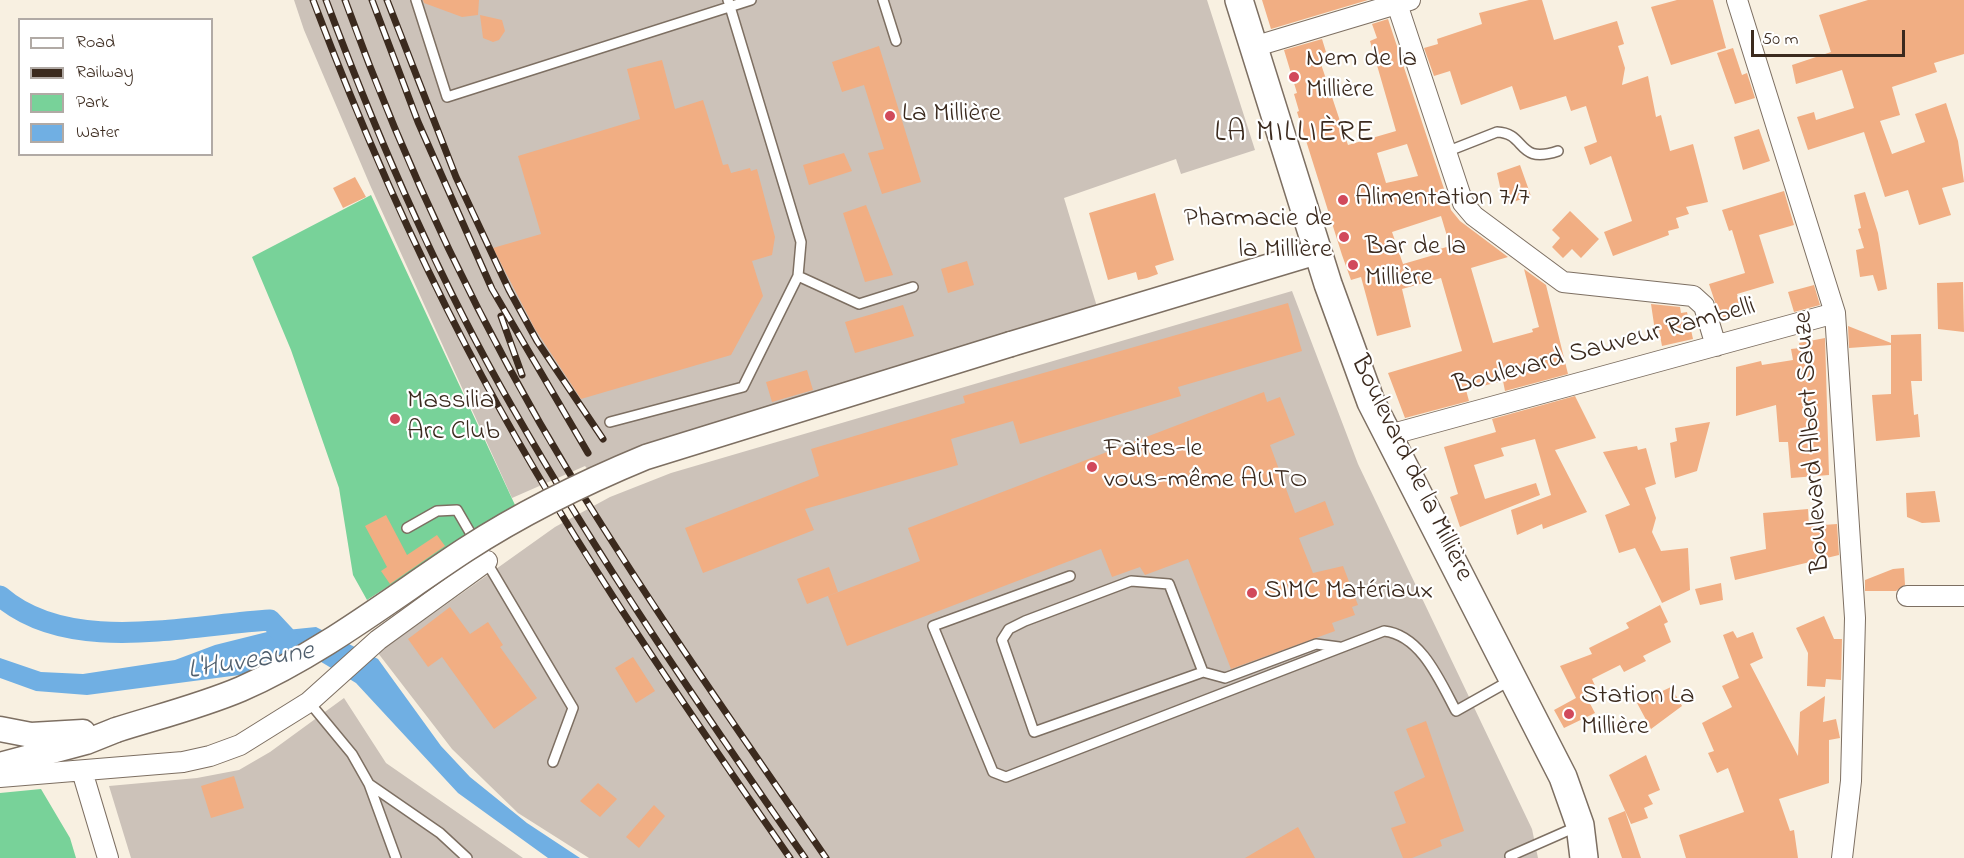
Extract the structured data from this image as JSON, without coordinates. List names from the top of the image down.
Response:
{
  "streets": {
    "main road": ["Boulevard de la Millière"],
    "street": ["Boulevard Sauveur Rambelli", "Boulevard Albert Sauze"]
  },
  "crossings": [
    ["Boulevard Sauveur Rambelli", "Boulevard Albert Sauze"],
    ["Boulevard Sauveur Rambelli", "Boulevard de la Millière"]
  ],
  "districts": ["LA MILLIÈRE"],
  "water": ["L'Huveaune"],
  "places": [
    "Nem de la Millière",
    "La Millière",
    "Alimentation 7/7",
    "Pharmacie de la Millière",
    "Bar de la Millière",
    "Massilia Arc Club",
    "Faites-le vous-même AUTO",
    "SIMC Matériaux",
    "Station La Millière"
  ],
  "legend": [
    "Road",
    "Railway",
    "Park",
    "Water"
  ],
  "scale_bar": "50 m"
}
